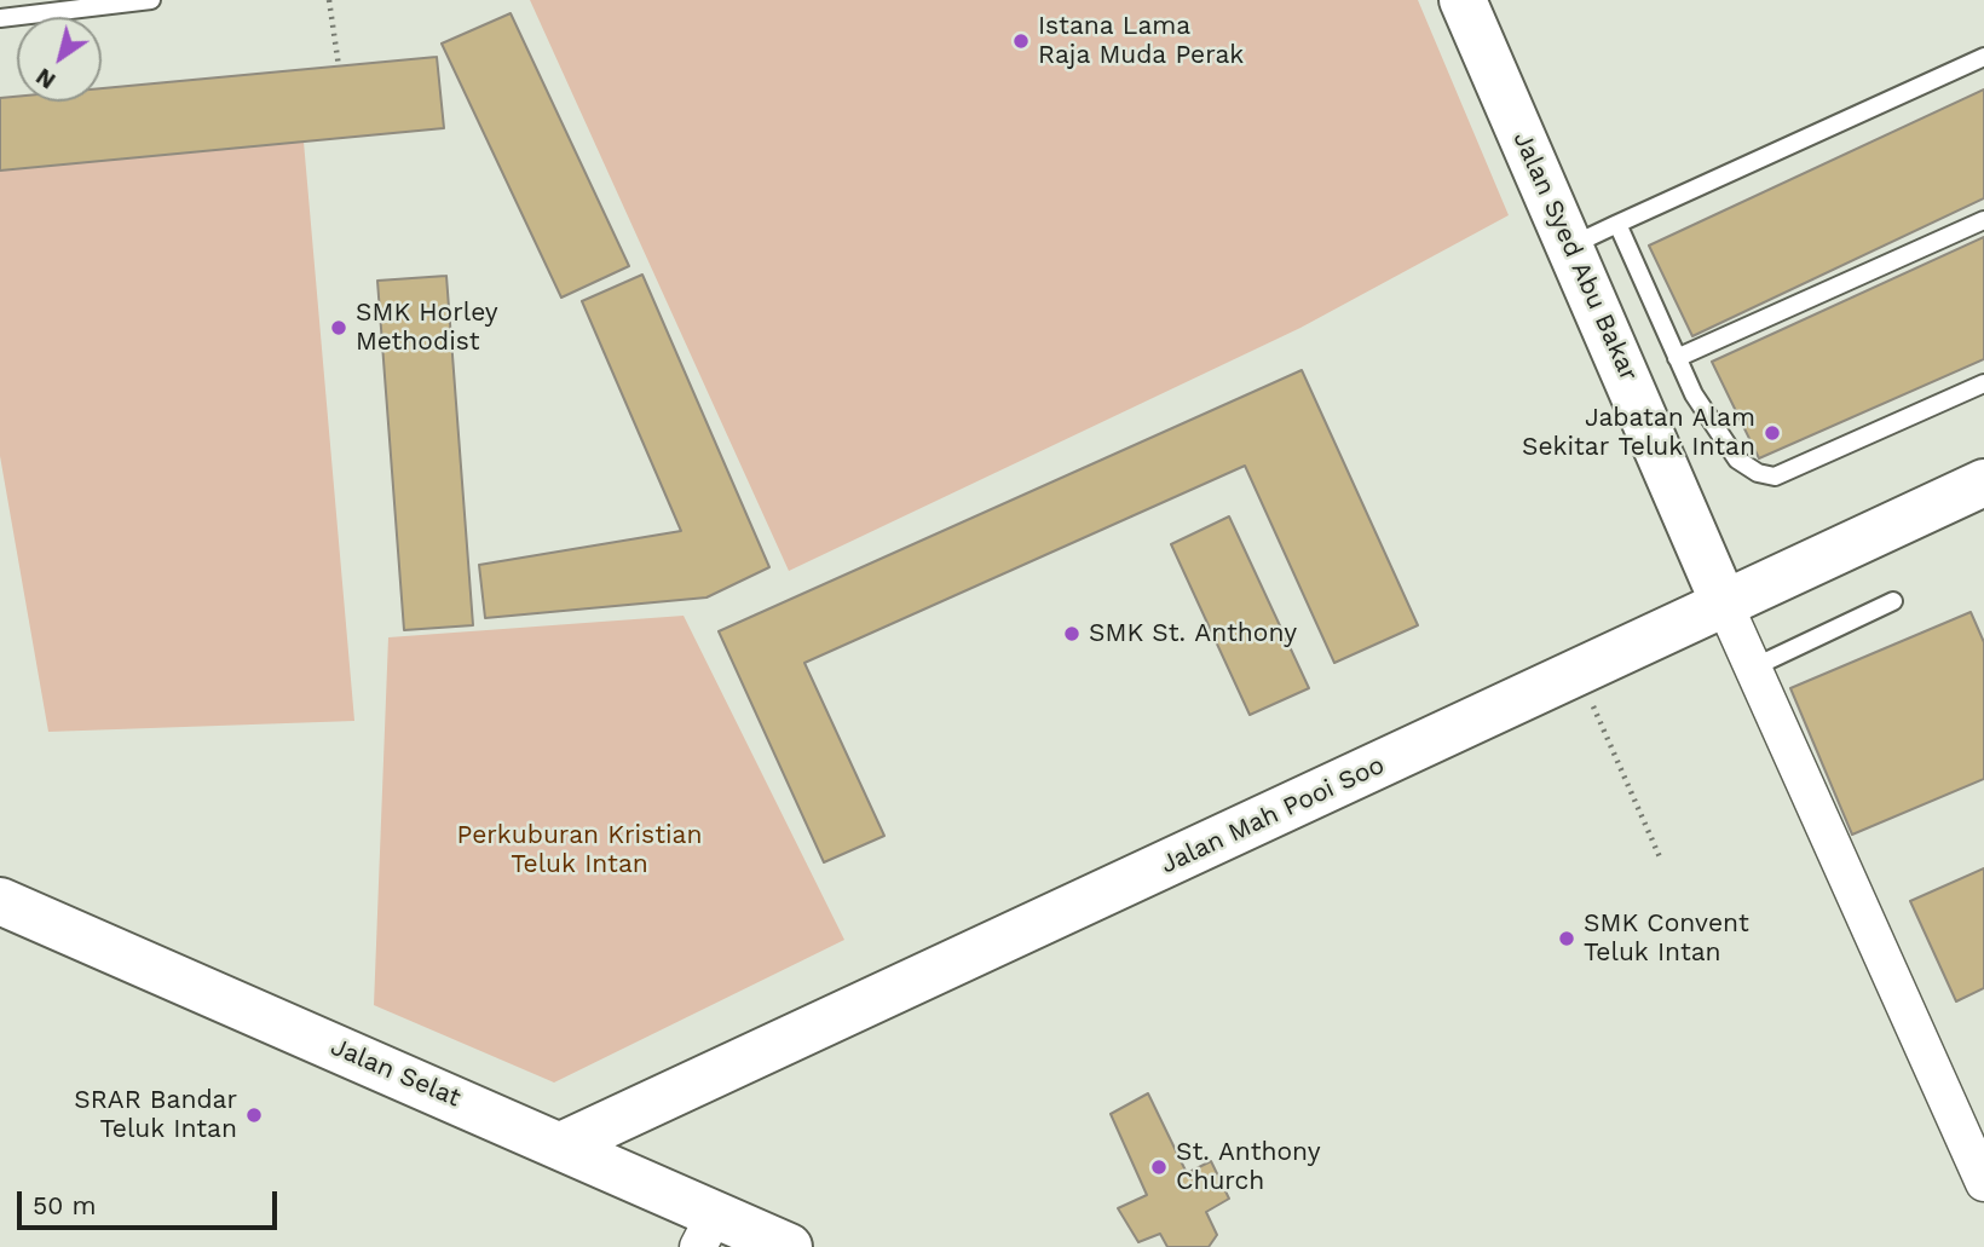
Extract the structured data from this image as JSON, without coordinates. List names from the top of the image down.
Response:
{
  "streets": {
    "street": ["Jalan Syed Abu Bakar", "Jalan Mah Pooi Soo", "Jalan Selat"]
  },
  "crossings": [
    ["Jalan Syed Abu Bakar", "Jalan Mah Pooi Soo"],
    ["Jalan Mah Pooi Soo", "Jalan Selat"]
  ],
  "parks": ["Perkuburan Kristian Teluk Intan"],
  "places": [
    "Istana Lama Raja Muda Perak",
    "SMK Horley Methodist",
    "Jabatan Alam Sekitar Teluk Intan",
    "SMK St. Anthony",
    "SMK Convent Teluk Intan",
    "SRAR Bandar Teluk Intan",
    "St. Anthony Church"
  ],
  "scale_bar": "50 m",
  "north": "bottom left"
}
